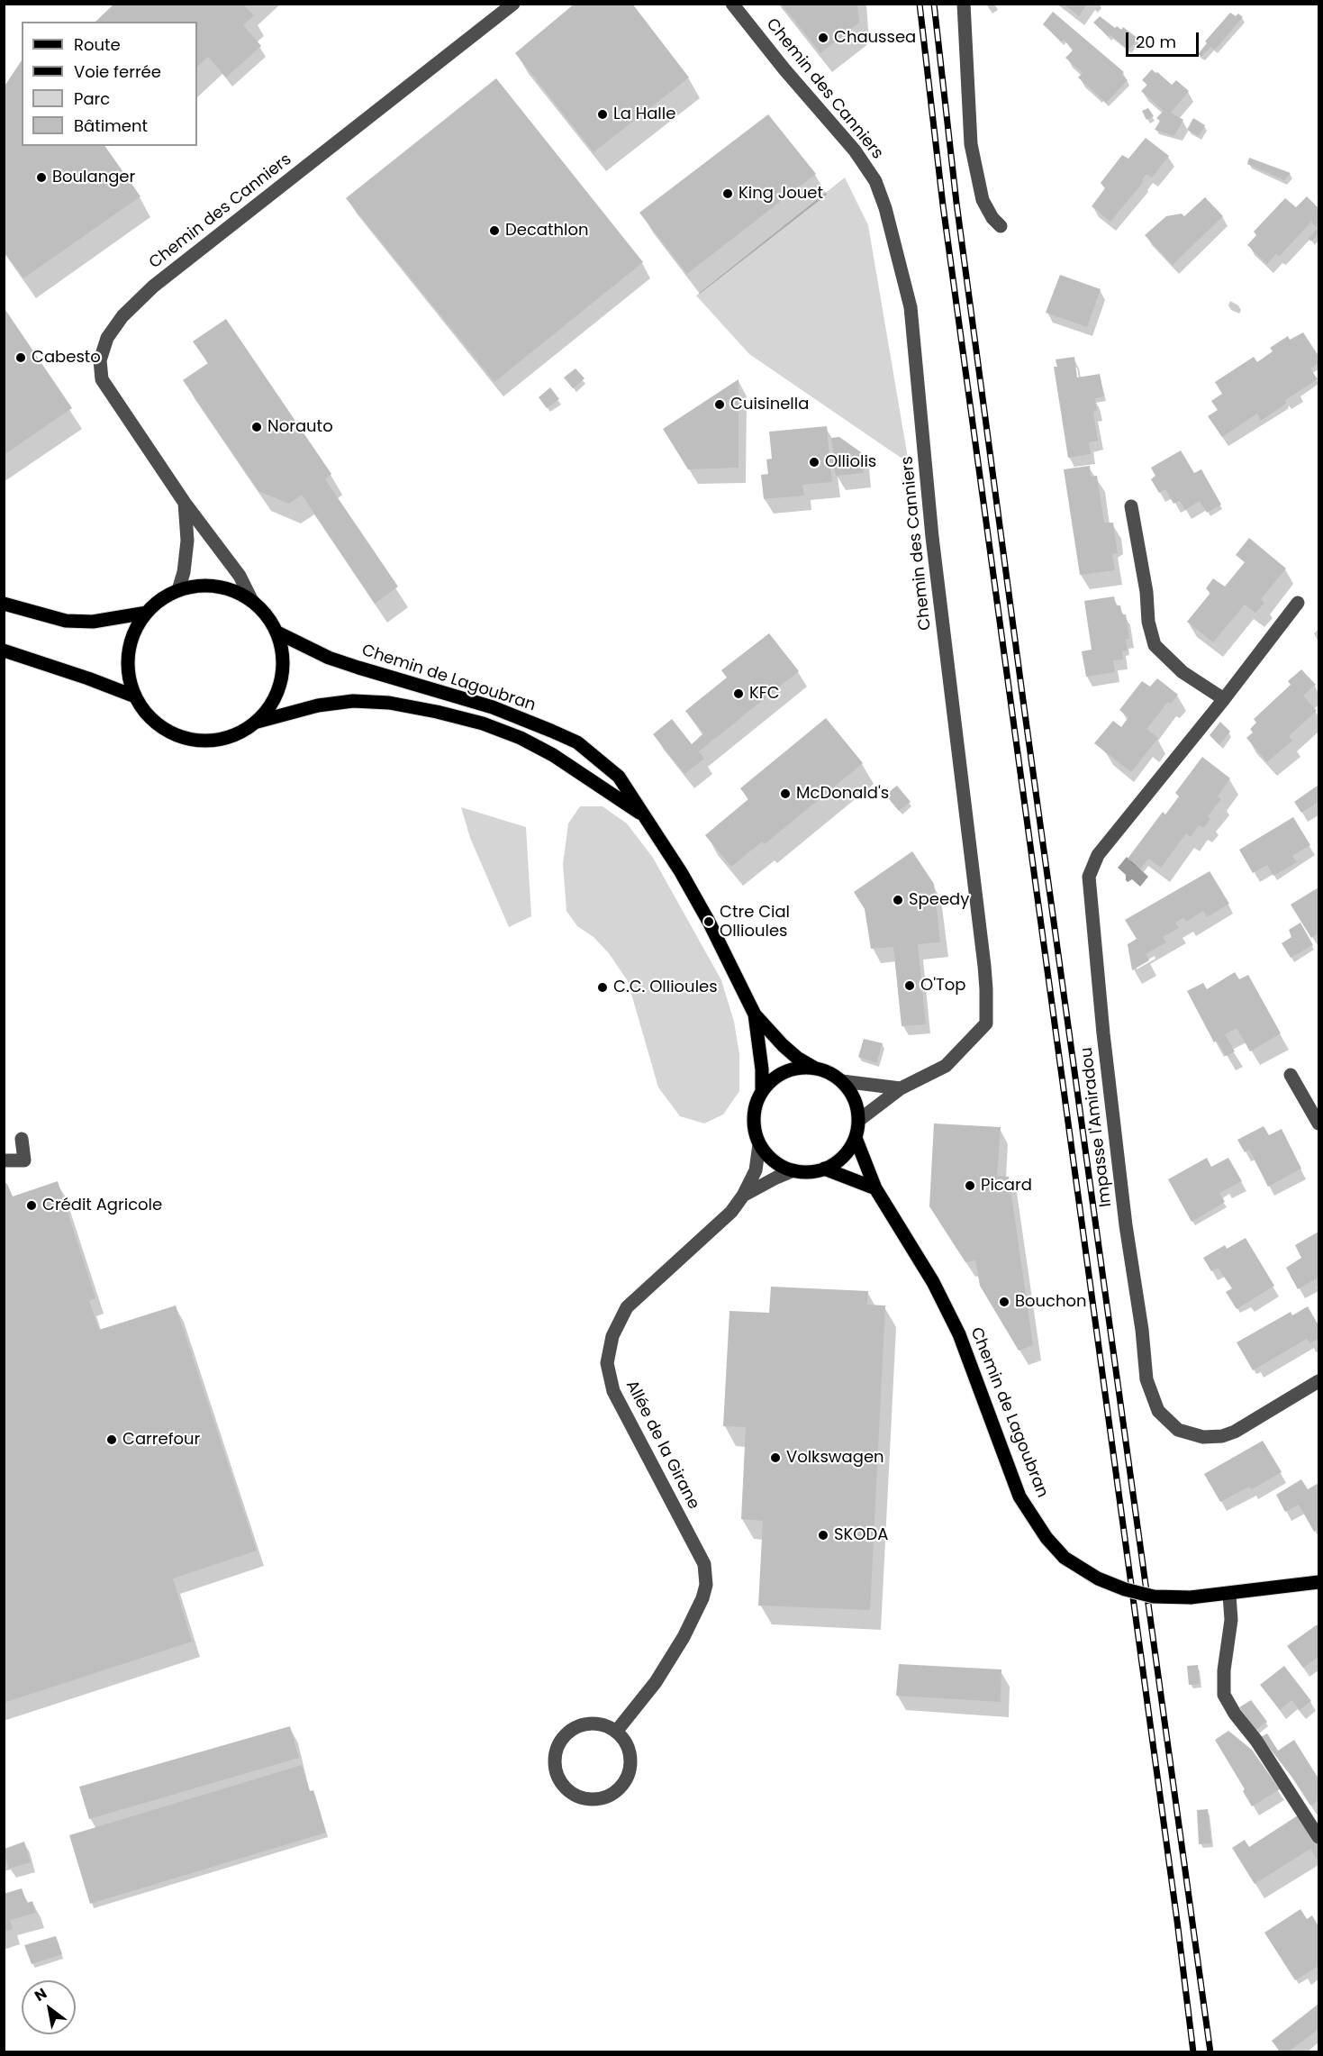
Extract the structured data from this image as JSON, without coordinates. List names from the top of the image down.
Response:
{
  "streets": {
    "main road": ["Chemin de Lagoubran"],
    "street": ["Chemin des Canniers", "Impasse l'Amiradou", "Allée de la Girane"]
  },
  "crossings": [
    ["Chemin des Canniers", "Chemin de Lagoubran"],
    ["Chemin des Canniers", "Allée de la Girane"],
    ["Chemin de Lagoubran", "Allée de la Girane"]
  ],
  "places": [
    "Chaussea",
    "La Halle",
    "Boulanger",
    "King Jouet",
    "Decathlon",
    "Cabesto",
    "Cuisinella",
    "Norauto",
    "Olliolis",
    "KFC",
    "McDonald's",
    "Speedy",
    "Ctre Cial Ollioules",
    "O'Top",
    "C.C. Ollioules",
    "Picard",
    "Crédit Agricole",
    "Bouchon",
    "Carrefour",
    "Volkswagen",
    "SKODA"
  ],
  "legend": [
    "Route",
    "Voie ferrée",
    "Parc",
    "Bâtiment"
  ],
  "scale_bar": "20 m",
  "north": "top left"
}
